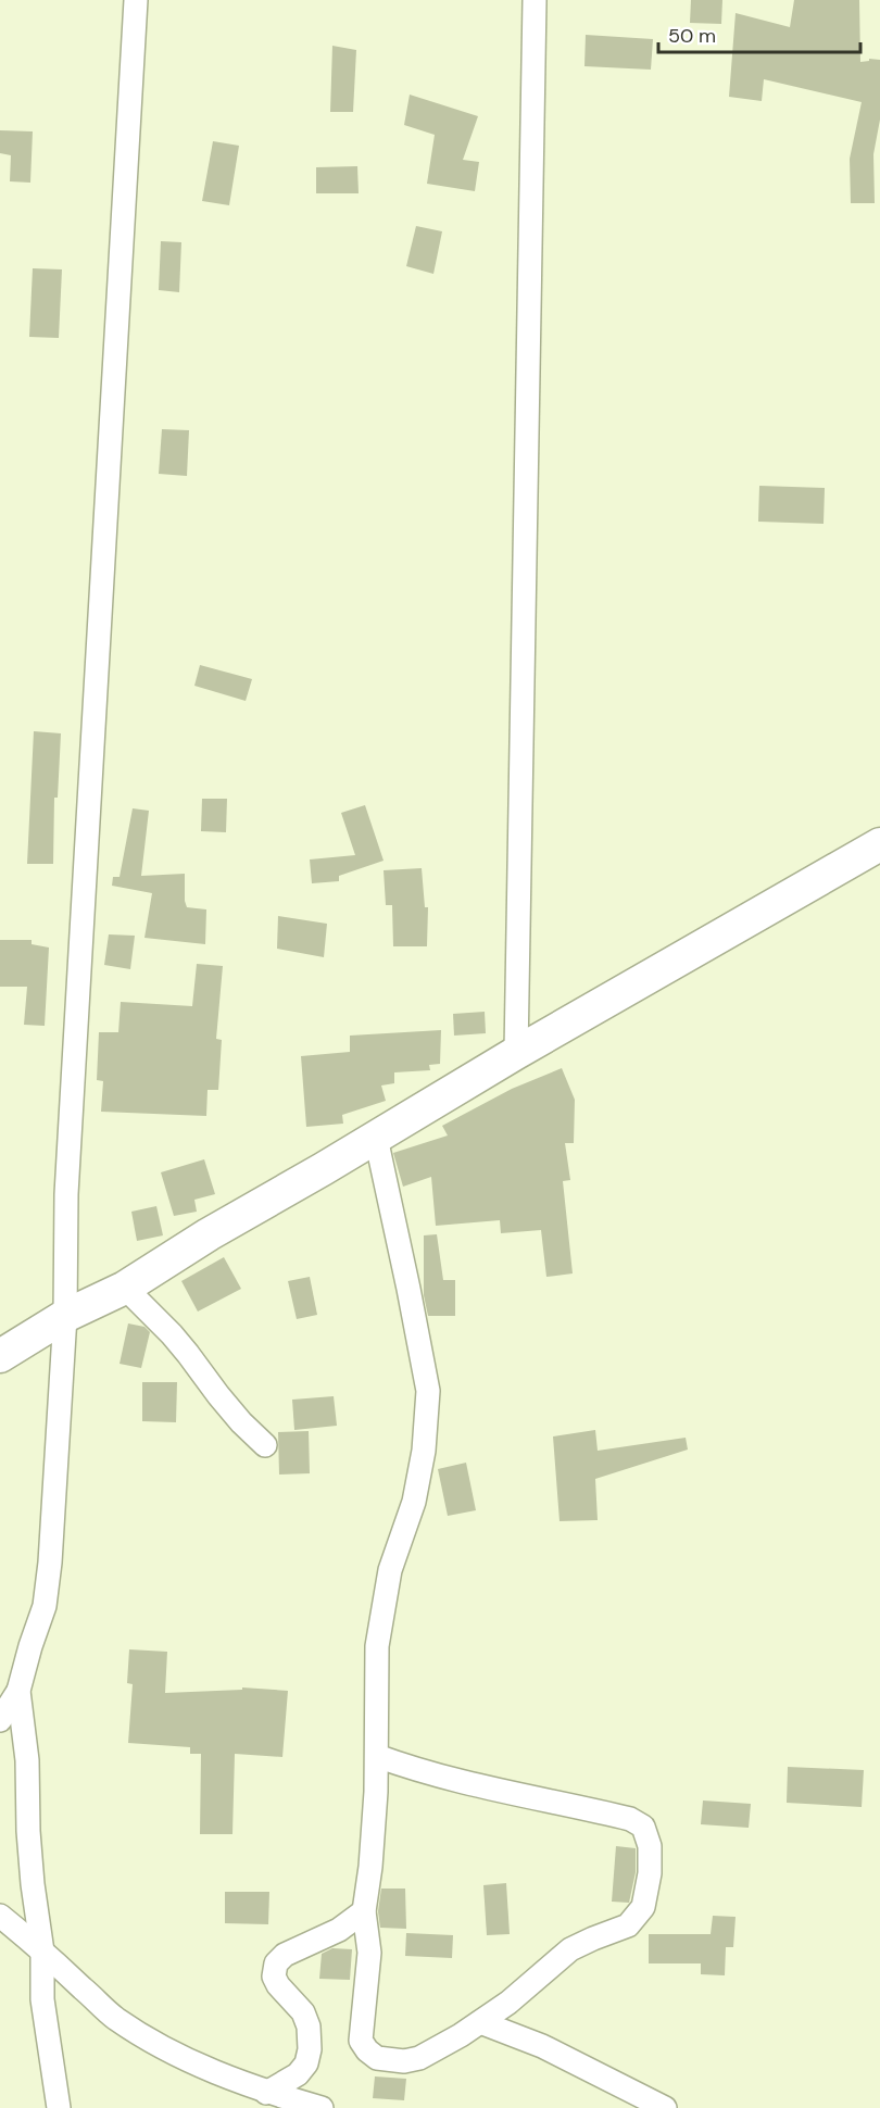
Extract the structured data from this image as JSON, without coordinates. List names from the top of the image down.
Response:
{
  "scale_bar": "50 m"
}
